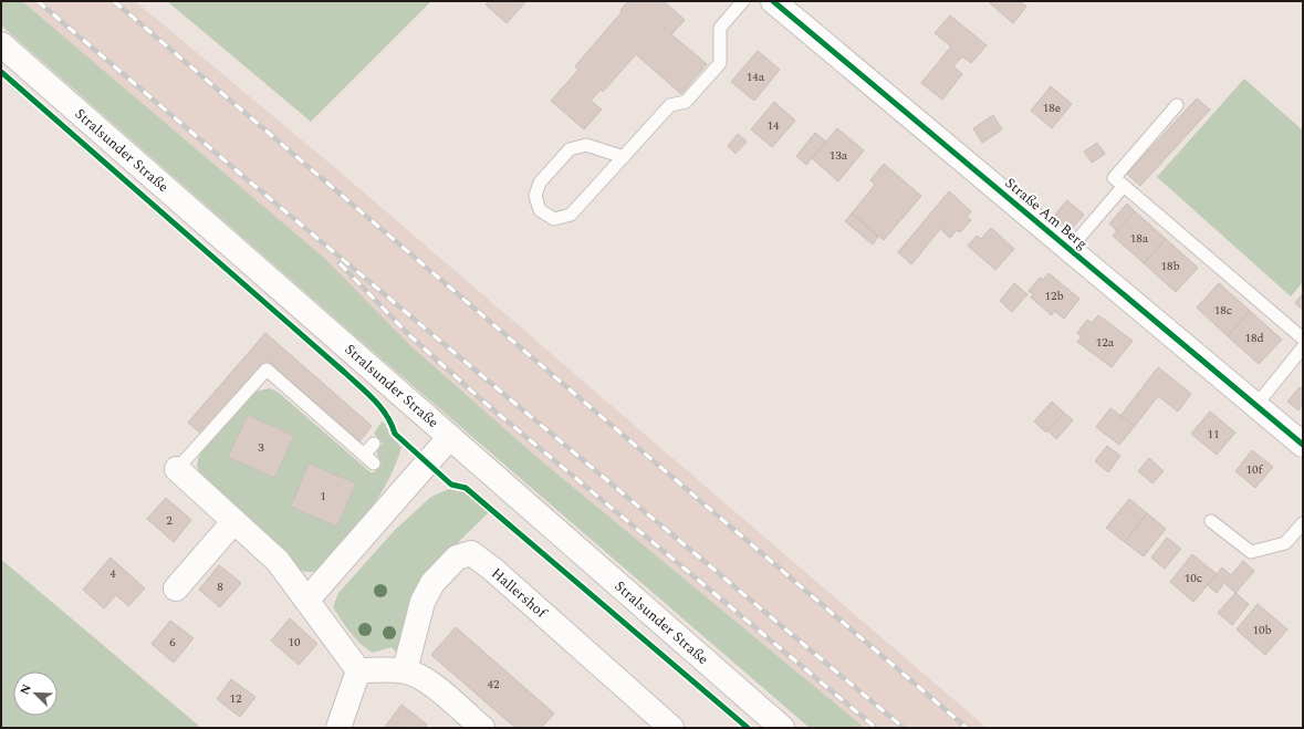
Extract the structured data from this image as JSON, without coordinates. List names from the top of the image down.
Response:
{
  "streets": {
    "street": ["Stralsunder Straße", "Straße Am Berg", "Hallershof"]
  },
  "house_numbers": [
    "14a",
    "18e",
    "14",
    "13a",
    "18a",
    "18b",
    "12b",
    "18c",
    "18d",
    "12a",
    "11",
    "3",
    "10f",
    "1",
    "2",
    "4",
    "10c",
    "8",
    "10b",
    "6",
    "10",
    "42",
    "12"
  ],
  "north": "top left"
}
